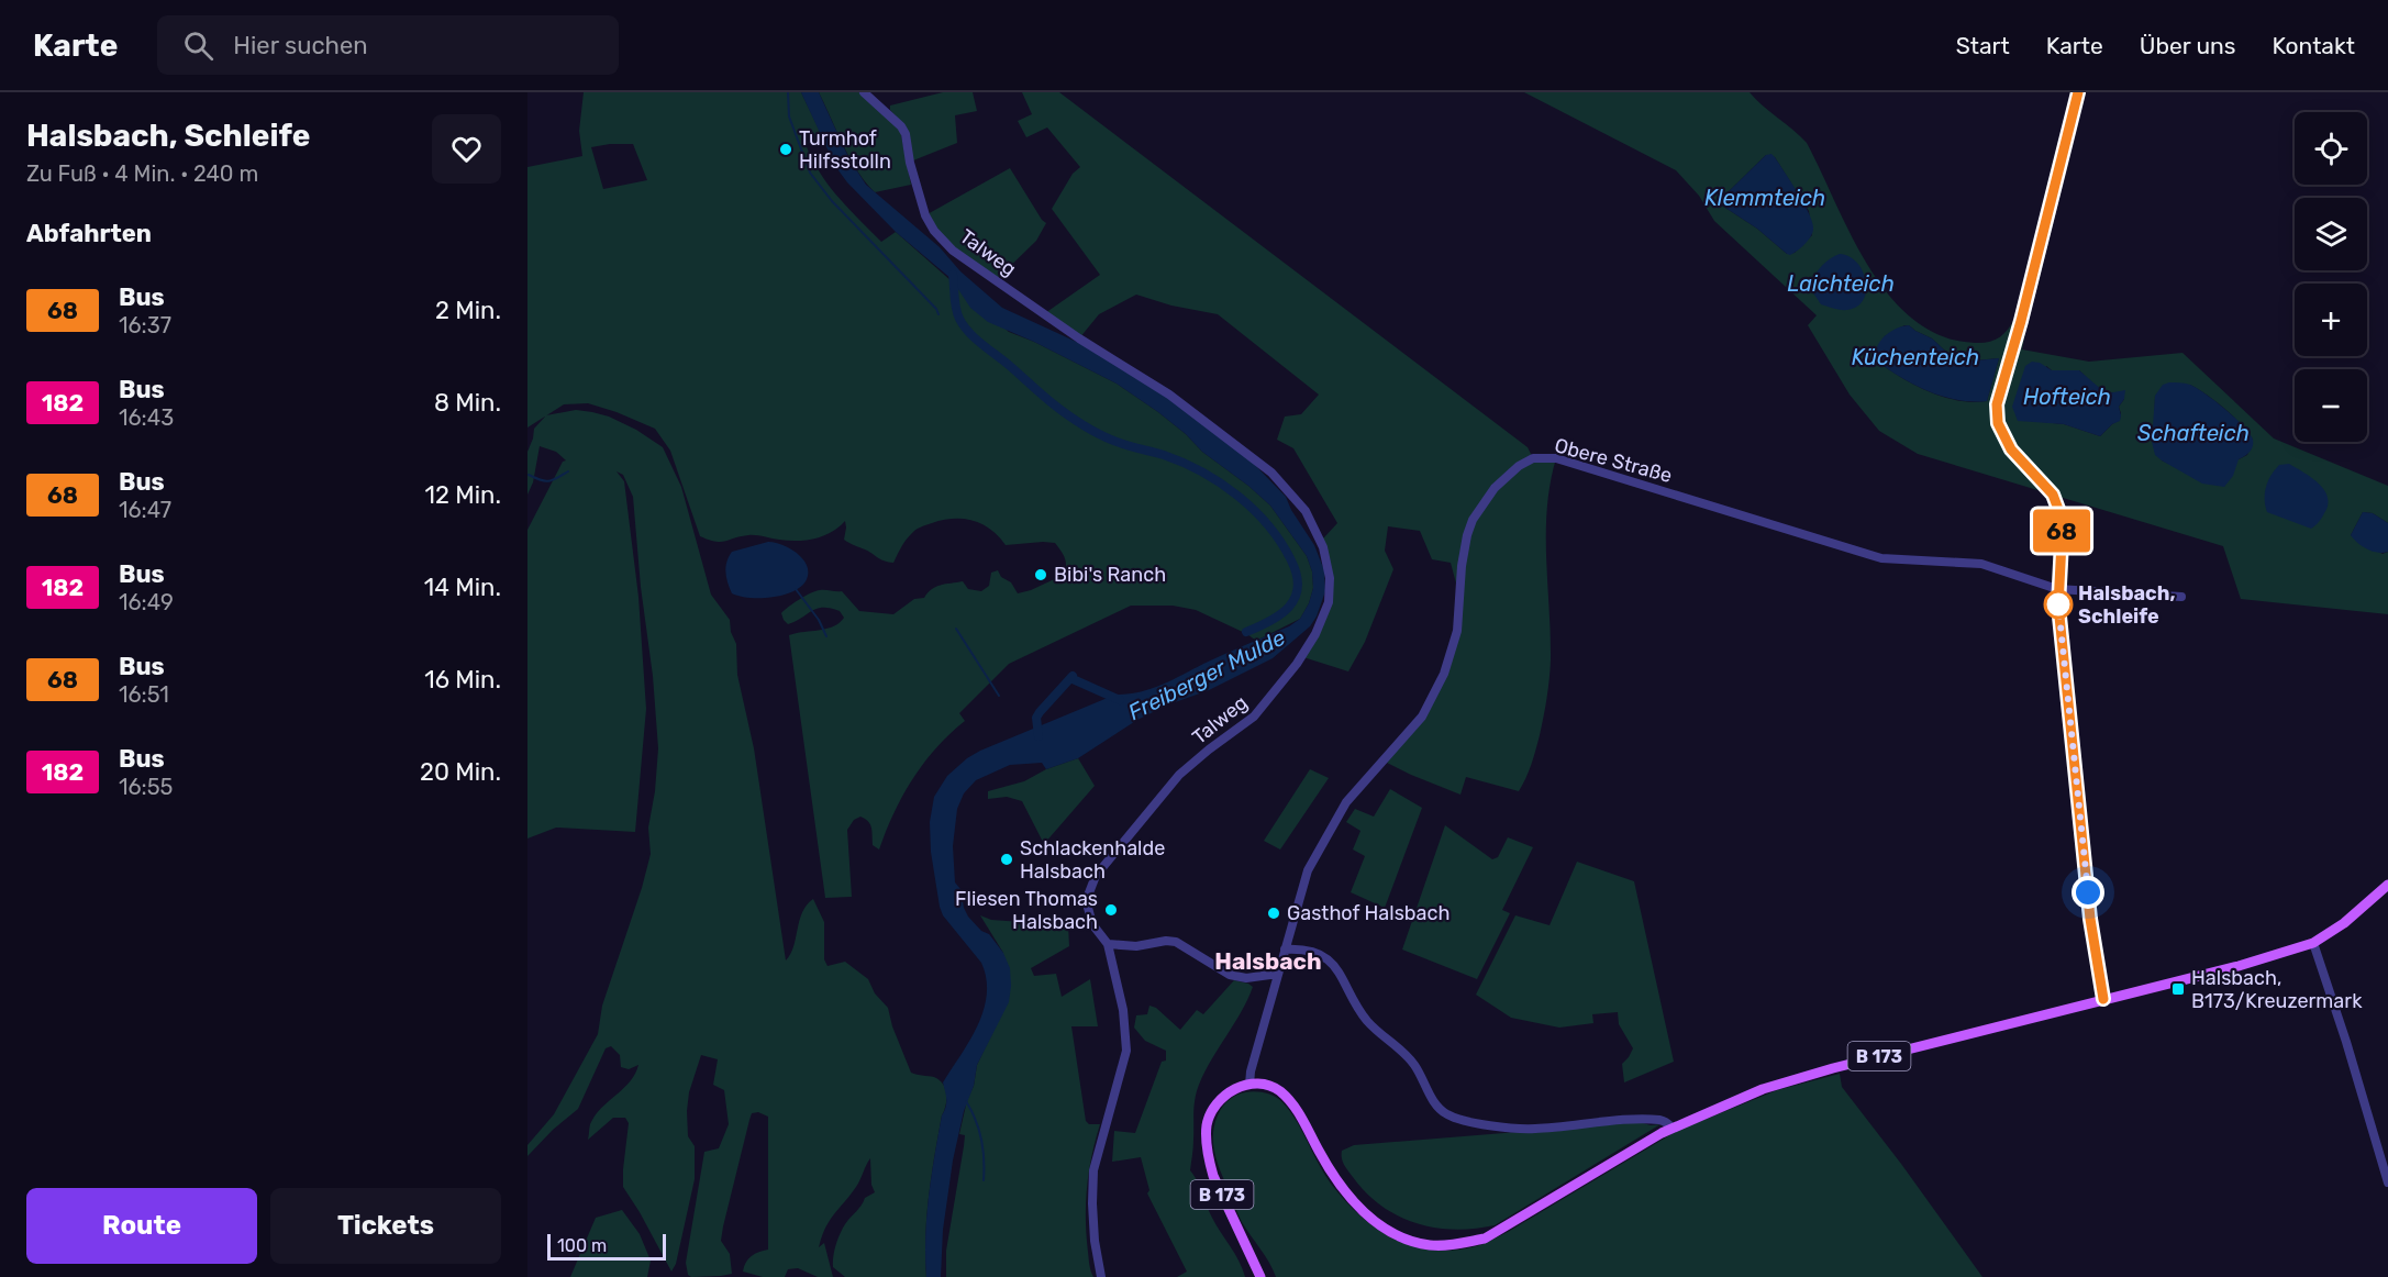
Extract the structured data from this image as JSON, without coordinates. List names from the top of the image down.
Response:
{
  "streets": {
    "main road": ["B 173"],
    "street": ["Talweg", "Obere Straße"]
  },
  "crossings": [
    ["Obere Straße", "B 173"]
  ],
  "districts": ["Halsbach"],
  "water": [
    "Klemmteich",
    "Laichteich",
    "Küchenteich",
    "Hofteich",
    "Schafteich",
    "Freiberger Mulde"
  ],
  "places": {
    "other": [
      "Turmhof Hilfsstolln",
      "Bibi's Ranch",
      "Halsbach, Schleife",
      "Schlackenhalde Halsbach",
      "Fliesen Thomas Halsbach",
      "Gasthof Halsbach"
    ],
    "transit": ["Halsbach, B173/Kreuzermark"]
  },
  "lines": ["bus line 68"],
  "scale_bar": "100 m",
  "page": {
    "header": "Karte",
    "search": "Hier suchen",
    "nav": [
      "Start",
      "Karte",
      "Über uns",
      "Kontakt"
    ],
    "heading": [
      ["Halsbach, Schleife", "Zu Fuß · 4 Min. · 240 m"],
      "Abfahrten"
    ],
    "on_map": "68",
    "map_buttons": ["+", "−"],
    "list": [
      {
        "mark": "68",
        "name": "Bus",
        "note": "16:37",
        "value": "2 Min."
      },
      {
        "mark": "182",
        "name": "Bus",
        "note": "16:43",
        "value": "8 Min."
      },
      {
        "mark": "68",
        "name": "Bus",
        "note": "16:47",
        "value": "12 Min."
      },
      {
        "mark": "182",
        "name": "Bus",
        "note": "16:49",
        "value": "14 Min."
      },
      {
        "mark": "68",
        "name": "Bus",
        "note": "16:51",
        "value": "16 Min."
      },
      {
        "mark": "182",
        "name": "Bus",
        "note": "16:55",
        "value": "20 Min."
      }
    ],
    "buttons": ["Route", "Tickets"],
    "scale": "100 m"
  }
}
